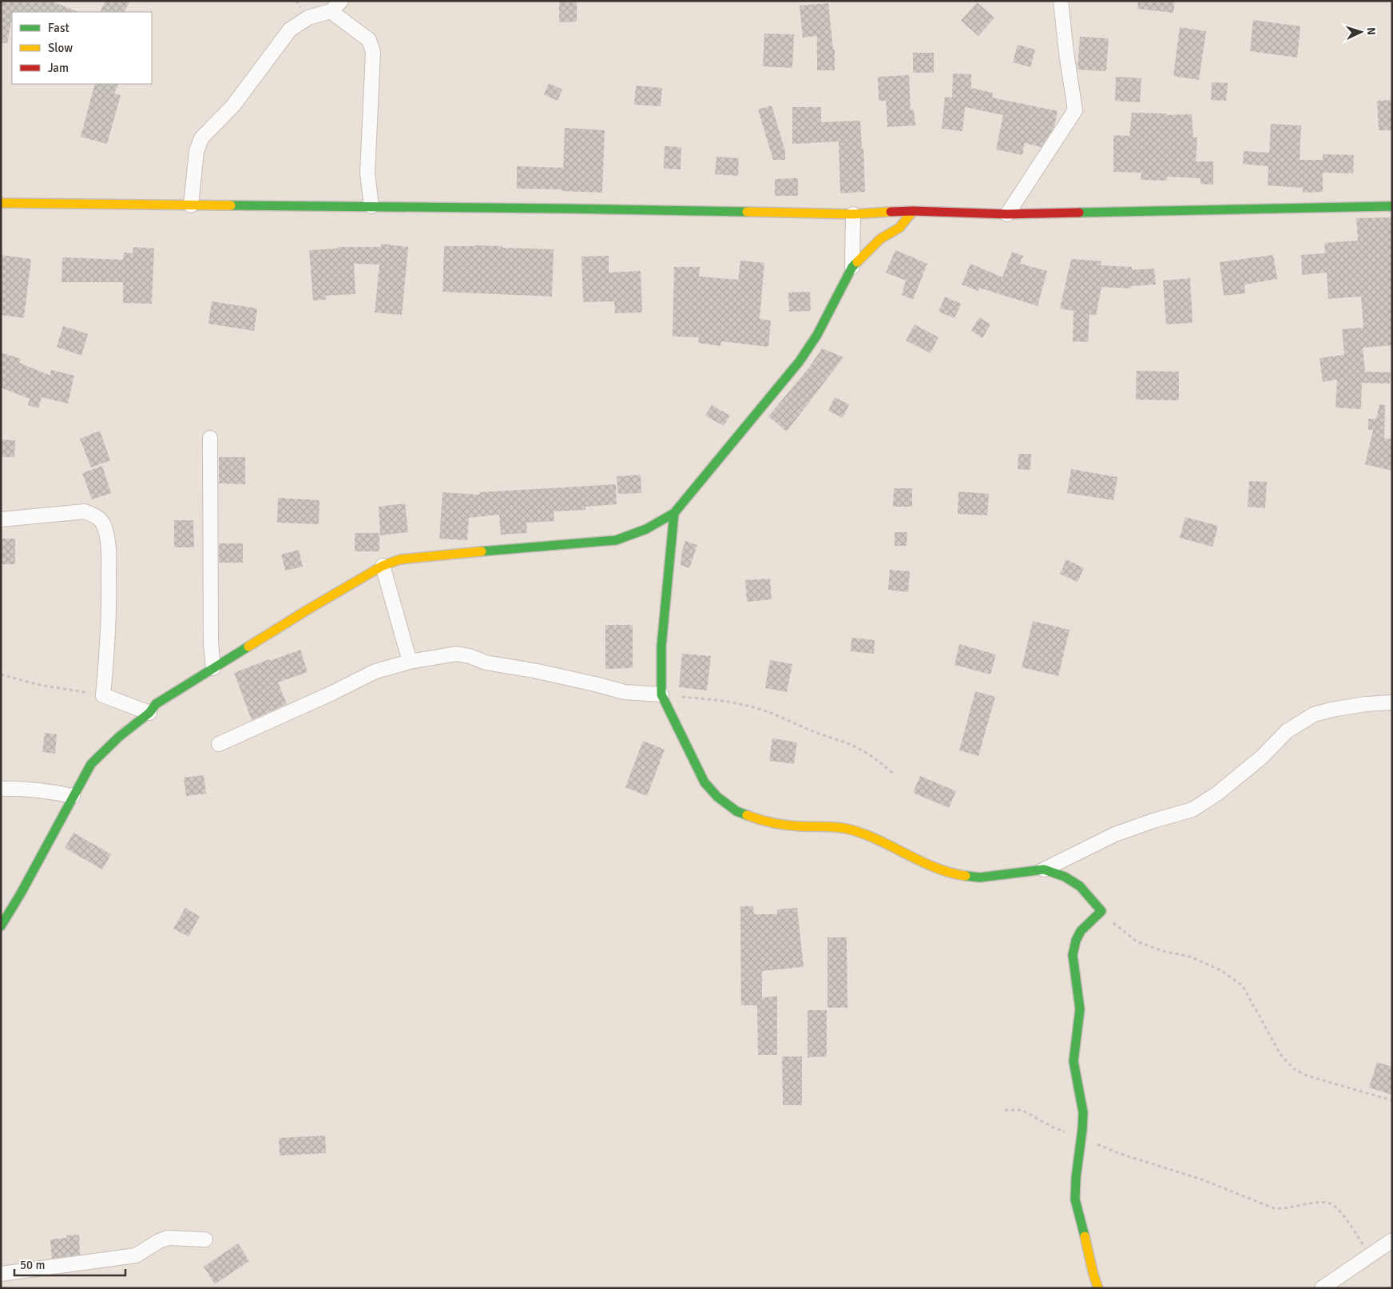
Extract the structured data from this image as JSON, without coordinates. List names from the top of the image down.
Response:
{
  "legend": ["Fast", "Slow", "Jam"],
  "scale_bar": "50 m",
  "north": "right"
}
